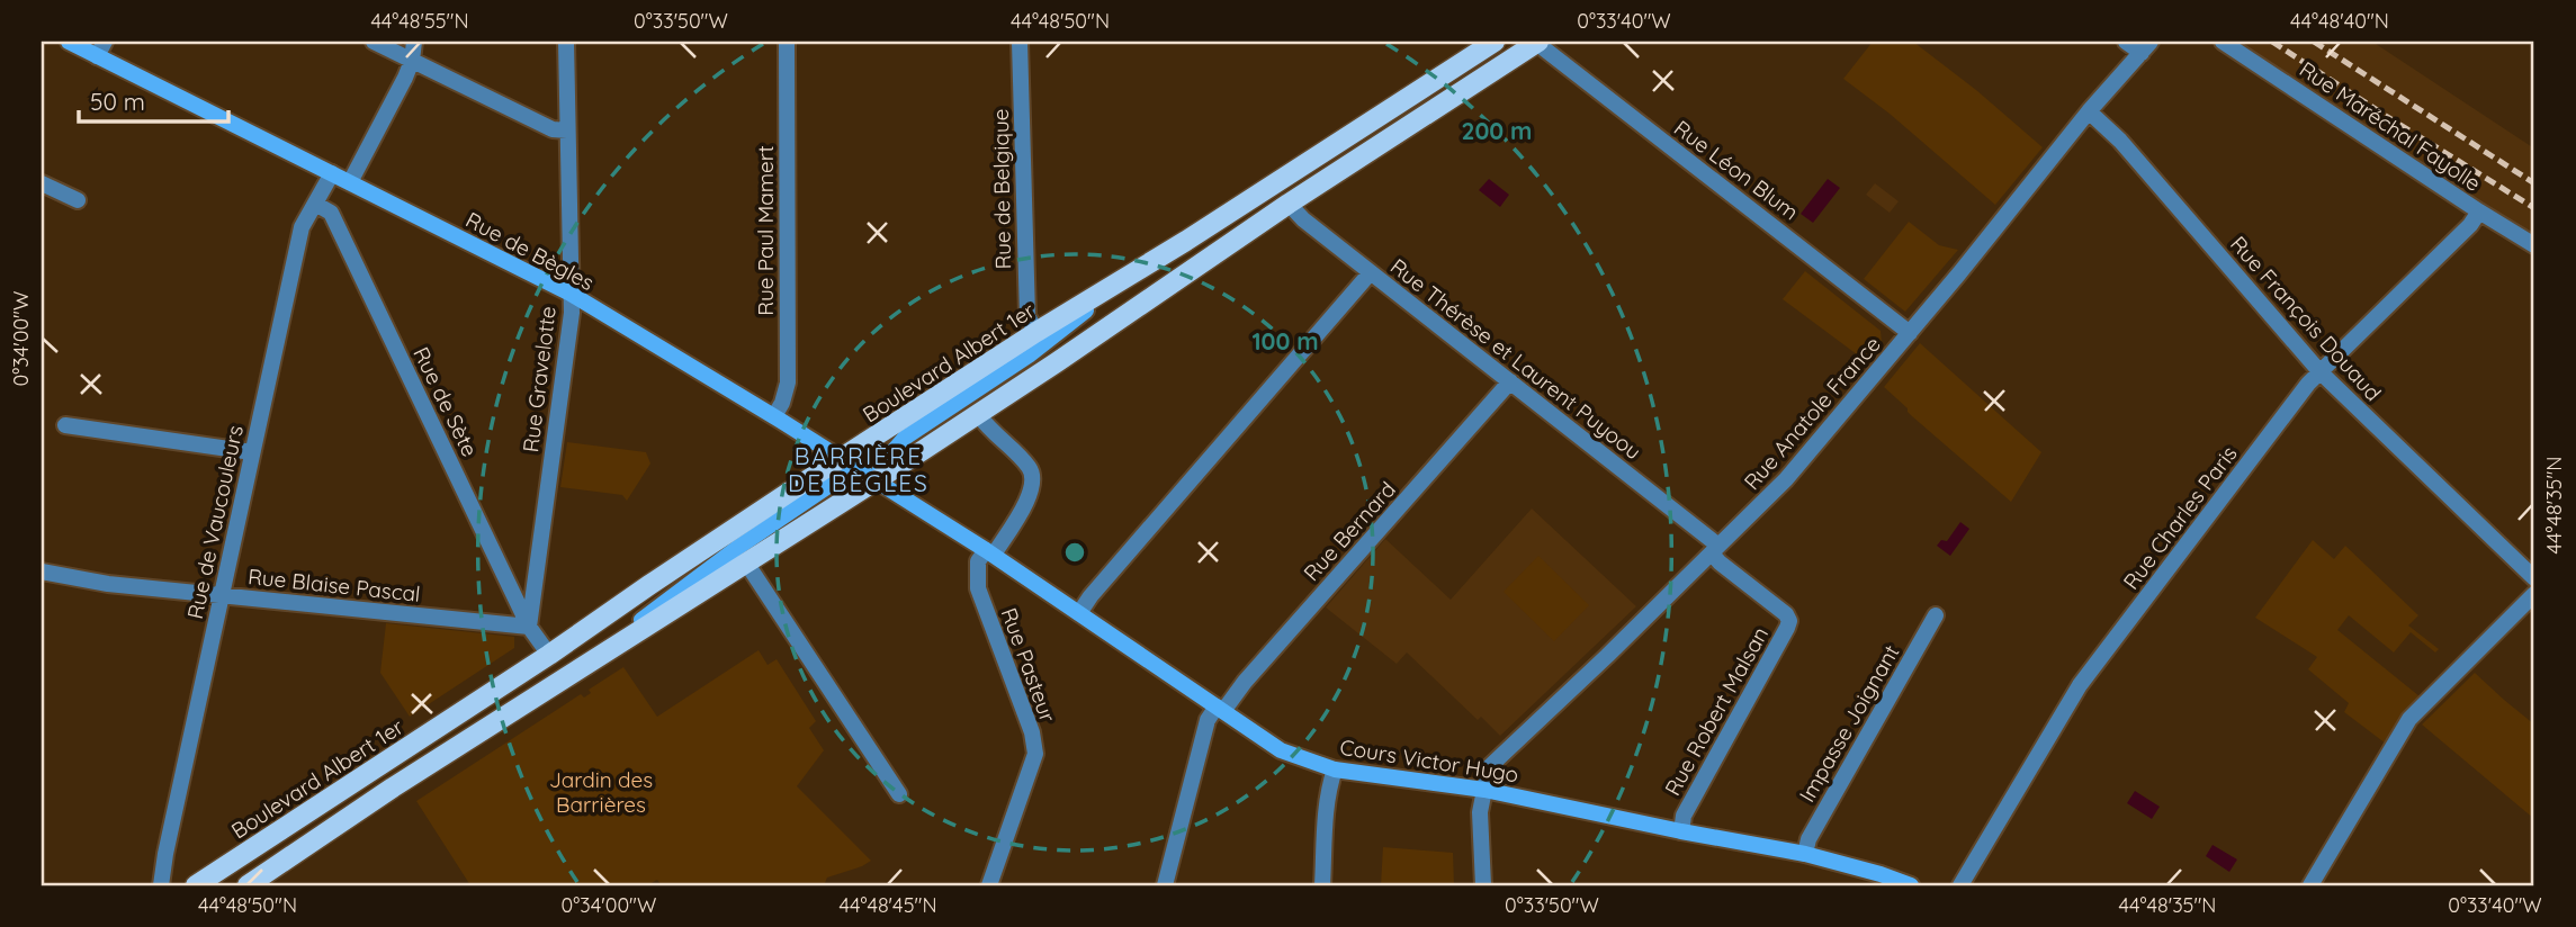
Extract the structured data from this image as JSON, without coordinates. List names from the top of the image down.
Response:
{
  "streets": {
    "main road": ["Boulevard Albert 1er"],
    "street": [
      "Rue Maréchal Fayolle",
      "Rue Léon Blum",
      "Rue de Belgique",
      "Rue Paul Mamert",
      "Rue de Bègles",
      "Rue François Douaud",
      "Rue Thérèse et Laurent Puyoou",
      "Rue Gravelotte",
      "Rue de Sète",
      "Rue Anatole France",
      "Rue Charles Paris",
      "Rue de Vaucouleurs",
      "Rue Bernard",
      "Rue Blaise Pascal",
      "Rue Pasteur",
      "Rue Robert Malsan",
      "Impasse Joignant",
      "Cours Victor Hugo"
    ]
  },
  "crossings": [
    ["Rue Maréchal Fayolle", "Rue Charles Paris"],
    ["Rue Léon Blum", "Rue Anatole France"],
    ["Rue de Belgique", "Boulevard Albert 1er"],
    ["Rue Paul Mamert", "Rue de Bègles"],
    ["Rue de Bègles", "Boulevard Albert 1er"],
    ["Rue de Bègles", "Rue Gravelotte"],
    ["Rue de Bègles", "Rue de Vaucouleurs"],
    ["Rue de Bègles", "Cours Victor Hugo"],
    ["Rue François Douaud", "Rue Anatole France"],
    ["Rue François Douaud", "Rue Charles Paris"],
    ["Rue Thérèse et Laurent Puyoou", "Rue Anatole France"],
    ["Rue Thérèse et Laurent Puyoou", "Rue Bernard"],
    ["Rue Thérèse et Laurent Puyoou", "Rue Robert Malsan"],
    ["Boulevard Albert 1er", "Rue de Sète"],
    ["Rue Gravelotte", "Rue de Sète"],
    ["Rue Gravelotte", "Rue Blaise Pascal"],
    ["Rue de Sète", "Rue de Vaucouleurs"],
    ["Rue de Sète", "Rue Blaise Pascal"],
    ["Rue Anatole France", "Rue Robert Malsan"],
    ["Rue Anatole France", "Cours Victor Hugo"],
    ["Rue de Vaucouleurs", "Rue Blaise Pascal"],
    ["Rue Bernard", "Cours Victor Hugo"],
    ["Rue Pasteur", "Cours Victor Hugo"],
    ["Rue Robert Malsan", "Cours Victor Hugo"],
    ["Impasse Joignant", "Cours Victor Hugo"]
  ],
  "districts": ["BARRIÈRE DE BÈGLES"],
  "parks": ["Jardin des Barrières"],
  "scale_bar": "50 m",
  "coordinates": [
    "44°48'55\"N",
    "0°33'50\"W",
    "44°48'50\"N",
    "0°33'40\"W",
    "44°48'40\"N",
    "0°34'00\"W",
    "44°48'35\"N",
    "44°48'45\"N"
  ],
  "rings": ["200 m", "100 m"]
}
